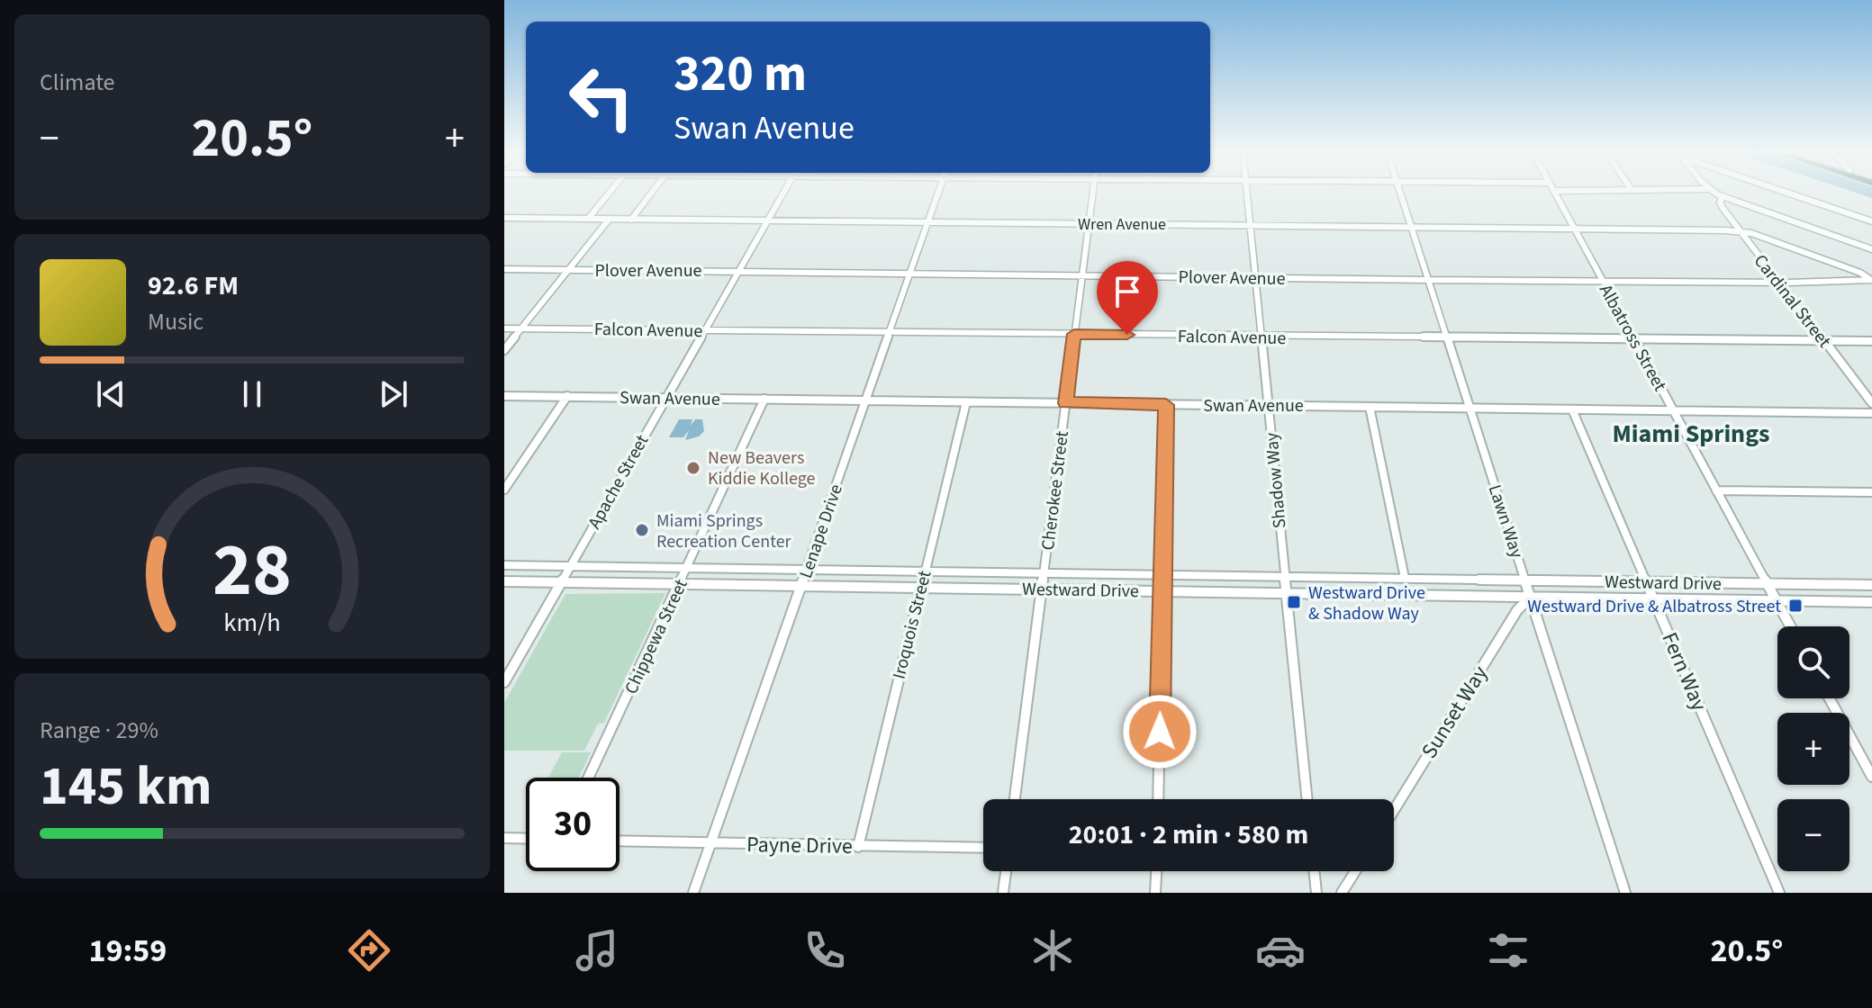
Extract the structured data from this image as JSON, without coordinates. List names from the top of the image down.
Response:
{
  "streets": {
    "street": [
      "Wren Avenue",
      "Plover Avenue",
      "Cardinal Street",
      "Falcon Avenue",
      "Albatross Street",
      "Swan Avenue",
      "Shadow Way",
      "Apache Street",
      "Cherokee Street",
      "Lawn Way",
      "Lenape Drive",
      "Westward Drive",
      "Iroquois Street",
      "Chippewa Street",
      "Fern Way",
      "Sunset Way",
      "Payne Drive"
    ]
  },
  "crossings": [
    ["Wren Avenue", "Plover Avenue"],
    ["Wren Avenue", "Cardinal Street"],
    ["Wren Avenue", "Albatross Street"],
    ["Wren Avenue", "Shadow Way"],
    ["Wren Avenue", "Apache Street"],
    ["Wren Avenue", "Cherokee Street"],
    ["Wren Avenue", "Lawn Way"],
    ["Wren Avenue", "Lenape Drive"],
    ["Plover Avenue", "Cardinal Street"],
    ["Plover Avenue", "Albatross Street"],
    ["Plover Avenue", "Shadow Way"],
    ["Plover Avenue", "Apache Street"],
    ["Plover Avenue", "Cherokee Street"],
    ["Plover Avenue", "Lawn Way"],
    ["Plover Avenue", "Lenape Drive"],
    ["Cardinal Street", "Falcon Avenue"],
    ["Falcon Avenue", "Albatross Street"],
    ["Falcon Avenue", "Shadow Way"],
    ["Falcon Avenue", "Apache Street"],
    ["Falcon Avenue", "Cherokee Street"],
    ["Falcon Avenue", "Lawn Way"],
    ["Falcon Avenue", "Lenape Drive"],
    ["Albatross Street", "Swan Avenue"],
    ["Albatross Street", "Westward Drive"],
    ["Swan Avenue", "Shadow Way"],
    ["Swan Avenue", "Apache Street"],
    ["Swan Avenue", "Cherokee Street"],
    ["Swan Avenue", "Lawn Way"],
    ["Swan Avenue", "Lenape Drive"],
    ["Swan Avenue", "Iroquois Street"],
    ["Swan Avenue", "Chippewa Street"],
    ["Swan Avenue", "Fern Way"],
    ["Shadow Way", "Westward Drive"],
    ["Apache Street", "Westward Drive"],
    ["Cherokee Street", "Westward Drive"],
    ["Lawn Way", "Westward Drive"],
    ["Lawn Way", "Sunset Way"],
    ["Lenape Drive", "Westward Drive"],
    ["Lenape Drive", "Payne Drive"],
    ["Westward Drive", "Iroquois Street"],
    ["Westward Drive", "Chippewa Street"],
    ["Westward Drive", "Fern Way"],
    ["Westward Drive", "Sunset Way"],
    ["Iroquois Street", "Payne Drive"]
  ],
  "districts": ["Miami Springs"],
  "places": {
    "other": ["New Beavers Kiddie Kollege", "Miami Springs Recreation Center"],
    "transit": ["Westward Drive & Shadow Way", "Westward Drive & Albatross Street"]
  },
  "page": {
    "tile": [
      "Climate",
      ["Range · 29%", "145 km"]
    ],
    "turn": ["320 m", "Swan Avenue"],
    "heat": ["−", "20.5°", "+"],
    "song": ["92.6 FM", "Music"],
    "map_buttons": ["+", "−"],
    "limit": "30",
    "trip": "20:01 · 2 min · 580 m",
    "tabs": ["19:59", "20.5°"],
    "gauge": ["28", "km/h"]
  }
}
